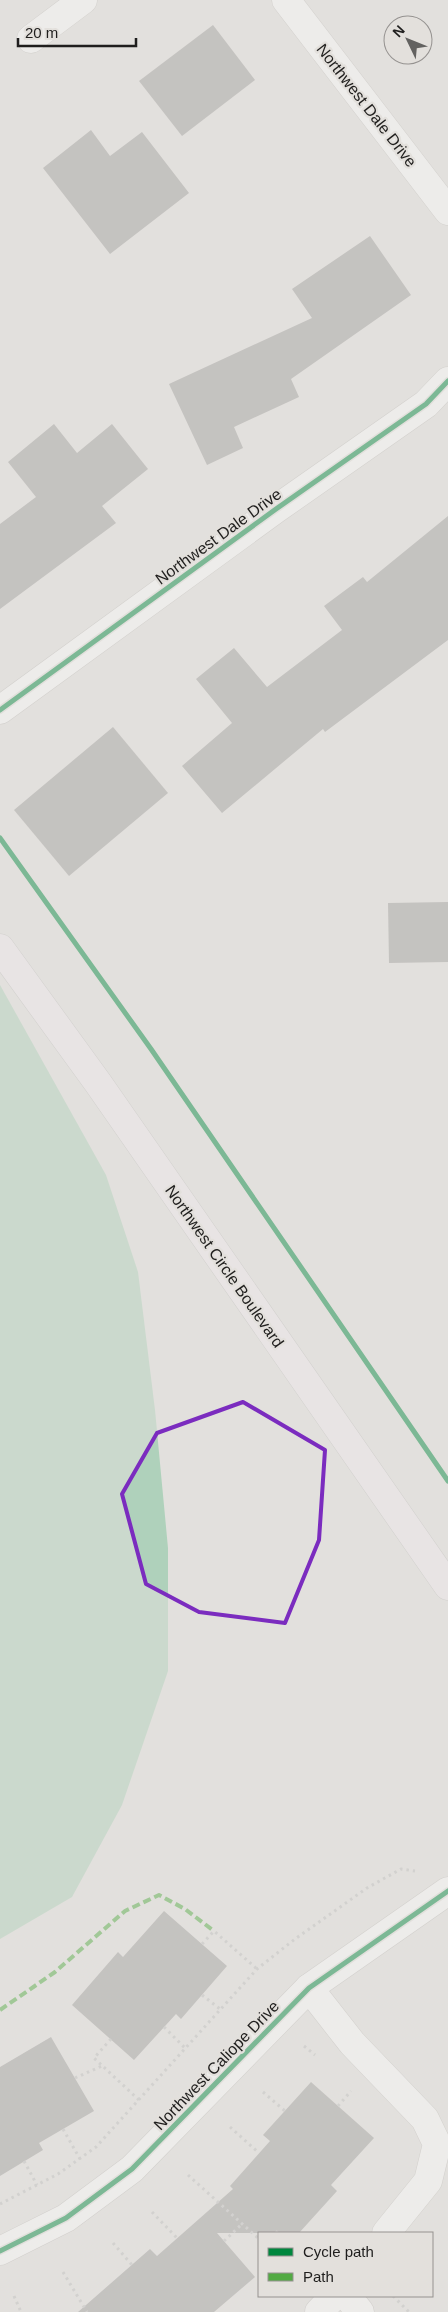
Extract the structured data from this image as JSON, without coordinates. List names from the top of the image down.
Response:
{
  "streets": {
    "main road": ["Northwest Circle Boulevard"],
    "street": ["Northwest Dale Drive", "Northwest Caliope Drive"]
  },
  "legend": ["Cycle path", "Path"],
  "scale_bar": "20 m",
  "north": "top left"
}
